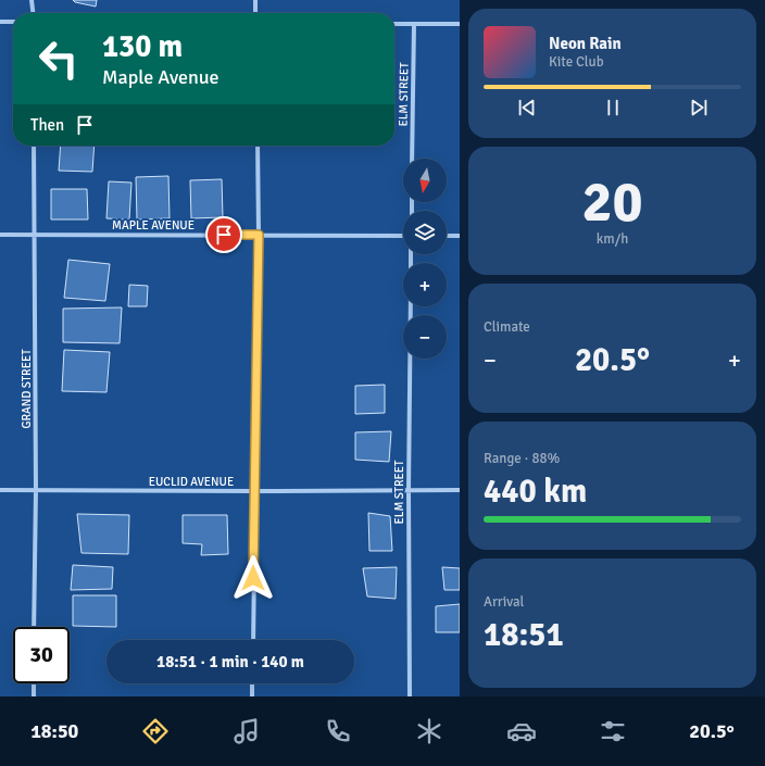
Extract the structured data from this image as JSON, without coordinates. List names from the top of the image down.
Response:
{
  "streets": {
    "street": [
      "ELM STREET",
      "MAPLE AVENUE",
      "GRAND STREET",
      "EUCLID AVENUE"
    ]
  },
  "crossings": [
    ["ELM STREET", "EUCLID AVENUE"],
    ["MAPLE AVENUE", "GRAND STREET"],
    ["GRAND STREET", "EUCLID AVENUE"]
  ],
  "north": "bottom",
  "page": {
    "turn": ["130 m", "Maple Avenue"],
    "song": ["Neon Rain", "Kite Club"],
    "then": "Then",
    "tile": [
      ["20", "km/h"],
      "Climate",
      ["Range · 88%", "440 km"],
      ["Arrival", "18:51"]
    ],
    "map_buttons": ["+", "−"],
    "heat": ["−", "20.5°", "+"],
    "limit": "30",
    "trip": "18:51 · 1 min · 140 m",
    "tabs": ["18:50", "20.5°"]
  }
}
